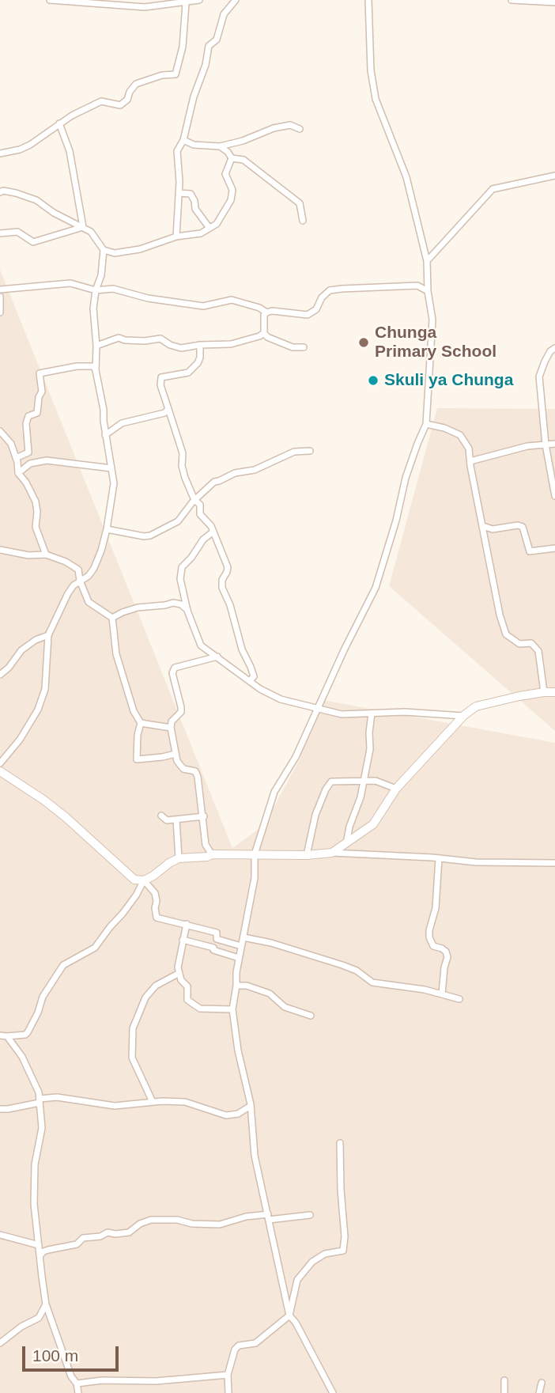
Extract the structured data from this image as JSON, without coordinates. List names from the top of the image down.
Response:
{
  "places": ["Chunga Primary School", "Skuli ya Chunga"],
  "scale_bar": "100 m"
}
